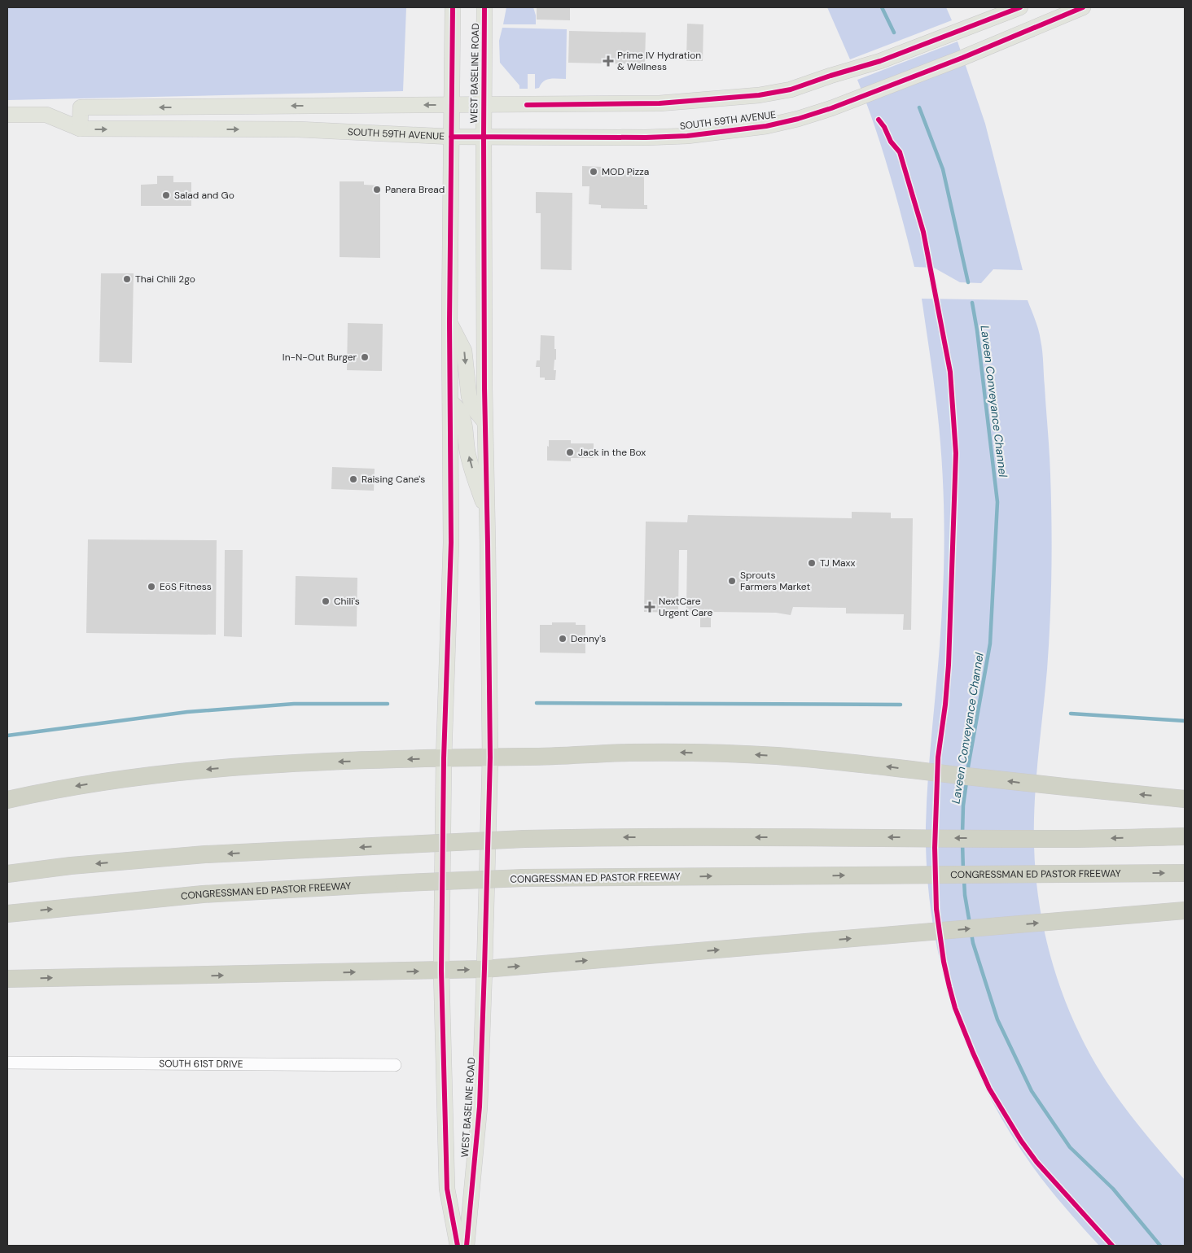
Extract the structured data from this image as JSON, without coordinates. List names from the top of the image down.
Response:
{
  "streets": {
    "highway": ["CONGRESSMAN ED PASTOR FREEWAY"],
    "main road": ["WEST BASELINE ROAD", "SOUTH 59TH AVENUE"],
    "street": ["SOUTH 61ST DRIVE"]
  },
  "crossings": [
    ["WEST BASELINE ROAD", "SOUTH 59TH AVENUE"]
  ],
  "water": ["Laveen Conveyance Channel"],
  "places": {
    "health": ["Prime IV Hydration & Wellness", "NextCare Urgent Care"],
    "other": [
      "MOD Pizza",
      "Panera Bread",
      "Salad and Go",
      "Thai Chili 2go",
      "In-N-Out Burger",
      "Jack in the Box",
      "Raising Cane's",
      "TJ Maxx",
      "Sprouts Farmers Market",
      "EōS Fitness",
      "Chili's",
      "Denny's"
    ]
  }
}
